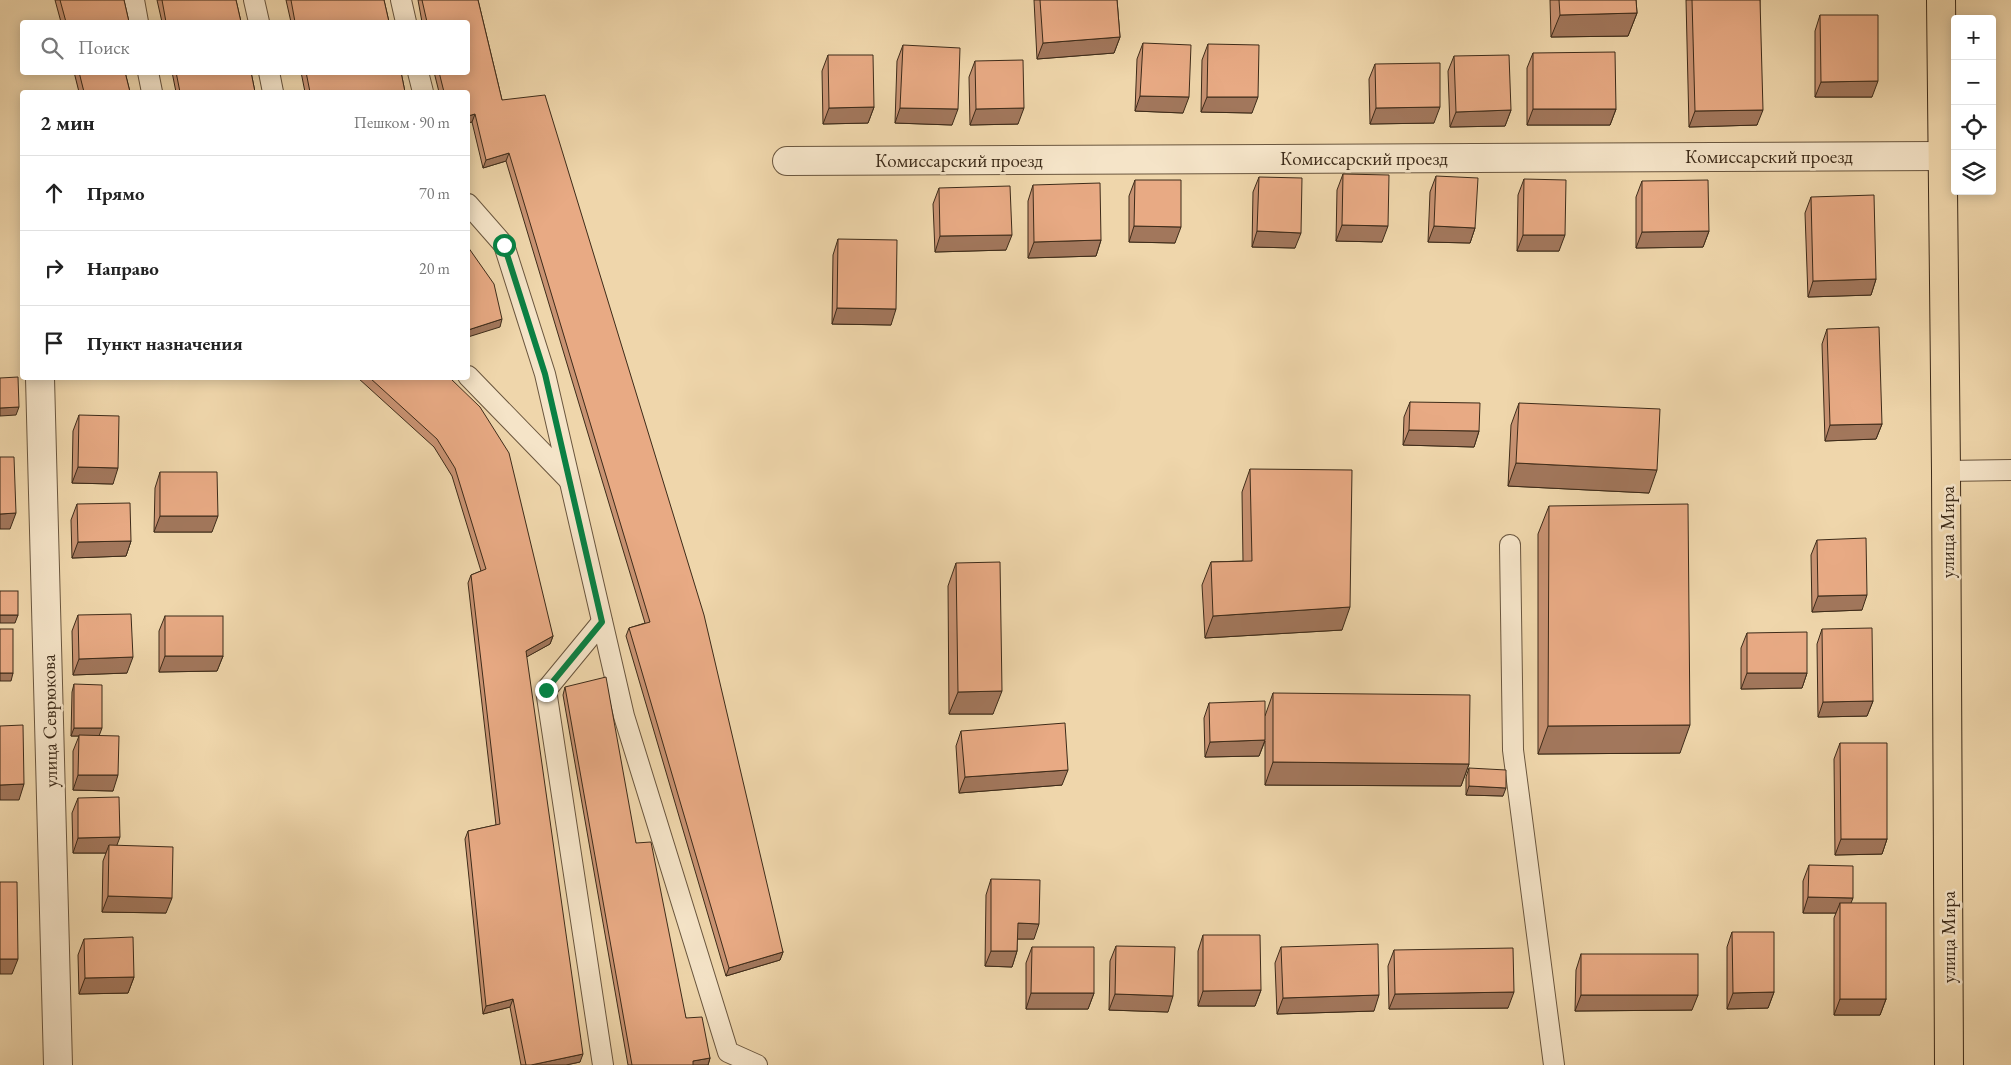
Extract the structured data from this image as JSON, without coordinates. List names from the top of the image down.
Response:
{
  "streets": {
    "main road": ["улица Мира"],
    "street": ["Комиссарский проезд", "улица Севрюкова"]
  },
  "crossings": [
    ["Комиссарский проезд", "улица Мира"]
  ],
  "page": {
    "map_buttons": ["+", "−"],
    "search": "Поиск",
    "heading": ["2 мин", "Пешком · 90 m"],
    "list": [
      ["Прямо", "70 m"],
      ["Направо", "20 m"],
      "Пункт назначения"
    ]
  }
}
